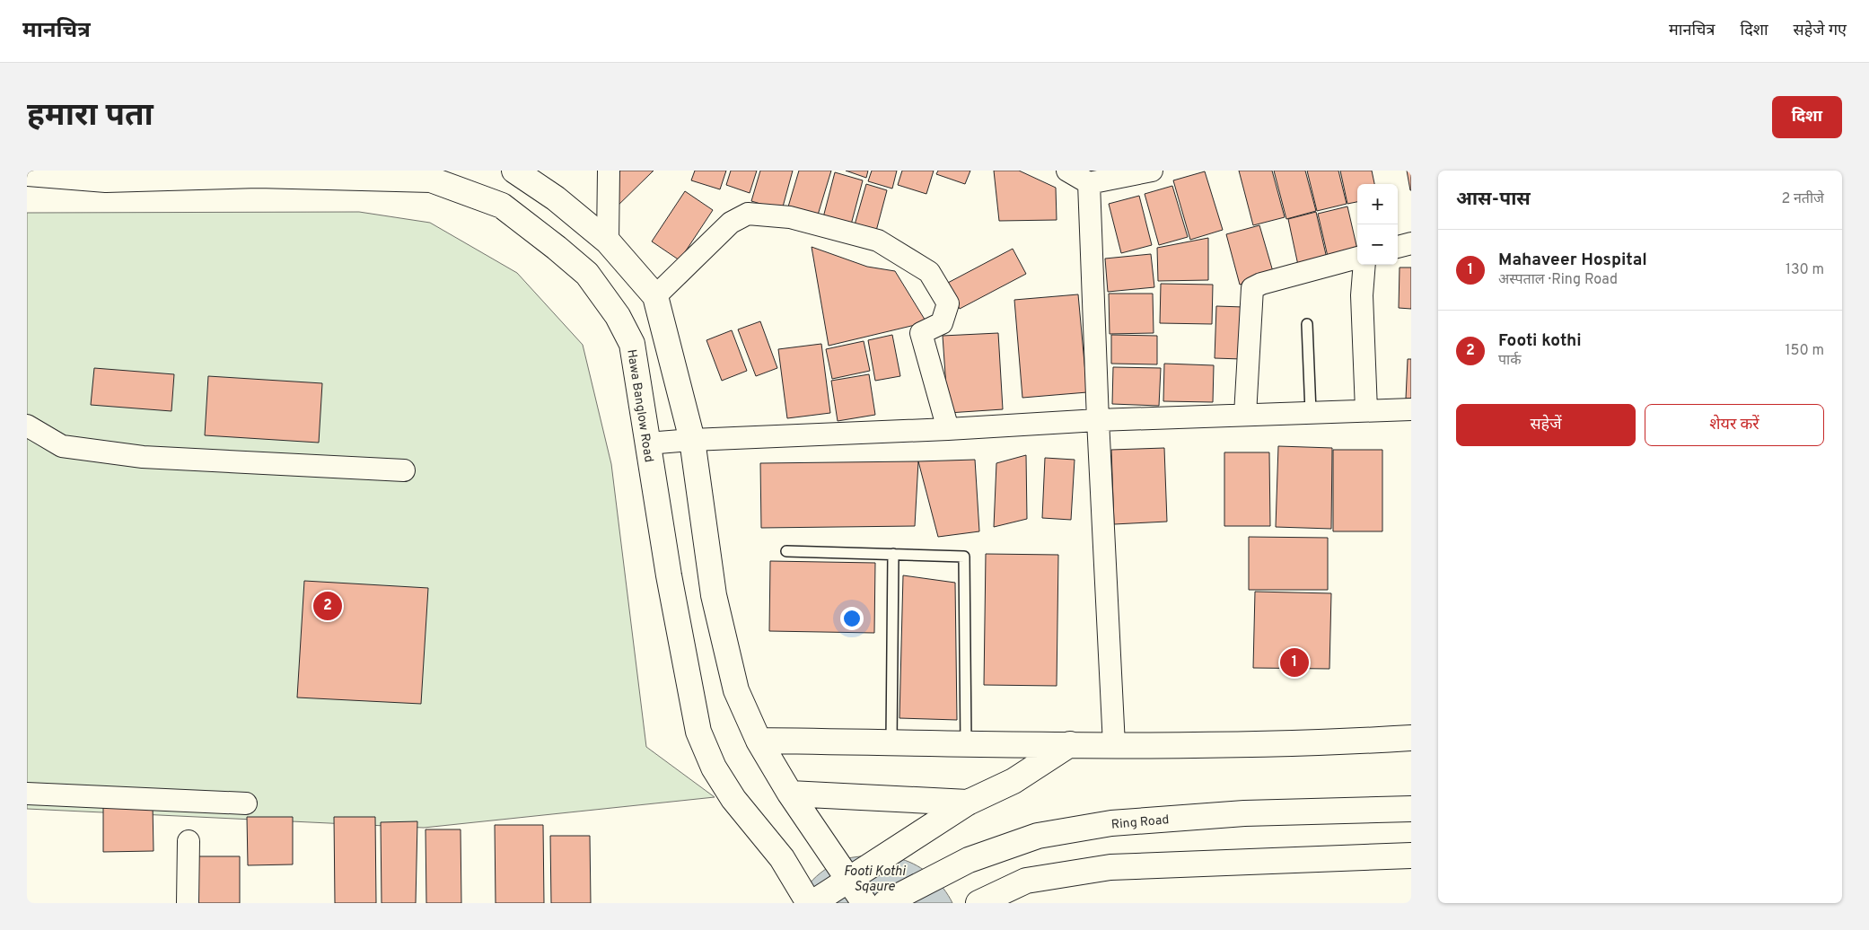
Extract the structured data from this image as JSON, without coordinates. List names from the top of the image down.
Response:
{
  "streets": {
    "main road": ["Hawa Banglow Road", "Ring Road"]
  },
  "water": ["Footi Kothi Sqaure"],
  "page": {
    "header": "मानचित्र",
    "nav": ["मानचित्र", "दिशा", "सहेजे गए"],
    "buttons": [
      "दिशा",
      ["सहेजें", "शेयर करें"]
    ],
    "title": "हमारा पता",
    "heading": ["आस-पास", "2 नतीजे"],
    "map_buttons": ["+", "−"],
    "list": [
      {
        "mark": "1",
        "name": "Mahaveer Hospital",
        "note": "अस्पताल · Ring Road",
        "value": "130 m"
      },
      {
        "mark": "2",
        "name": "Footi kothi",
        "note": "पार्क",
        "value": "150 m"
      }
    ],
    "pins": ["2", "1"]
  }
}
